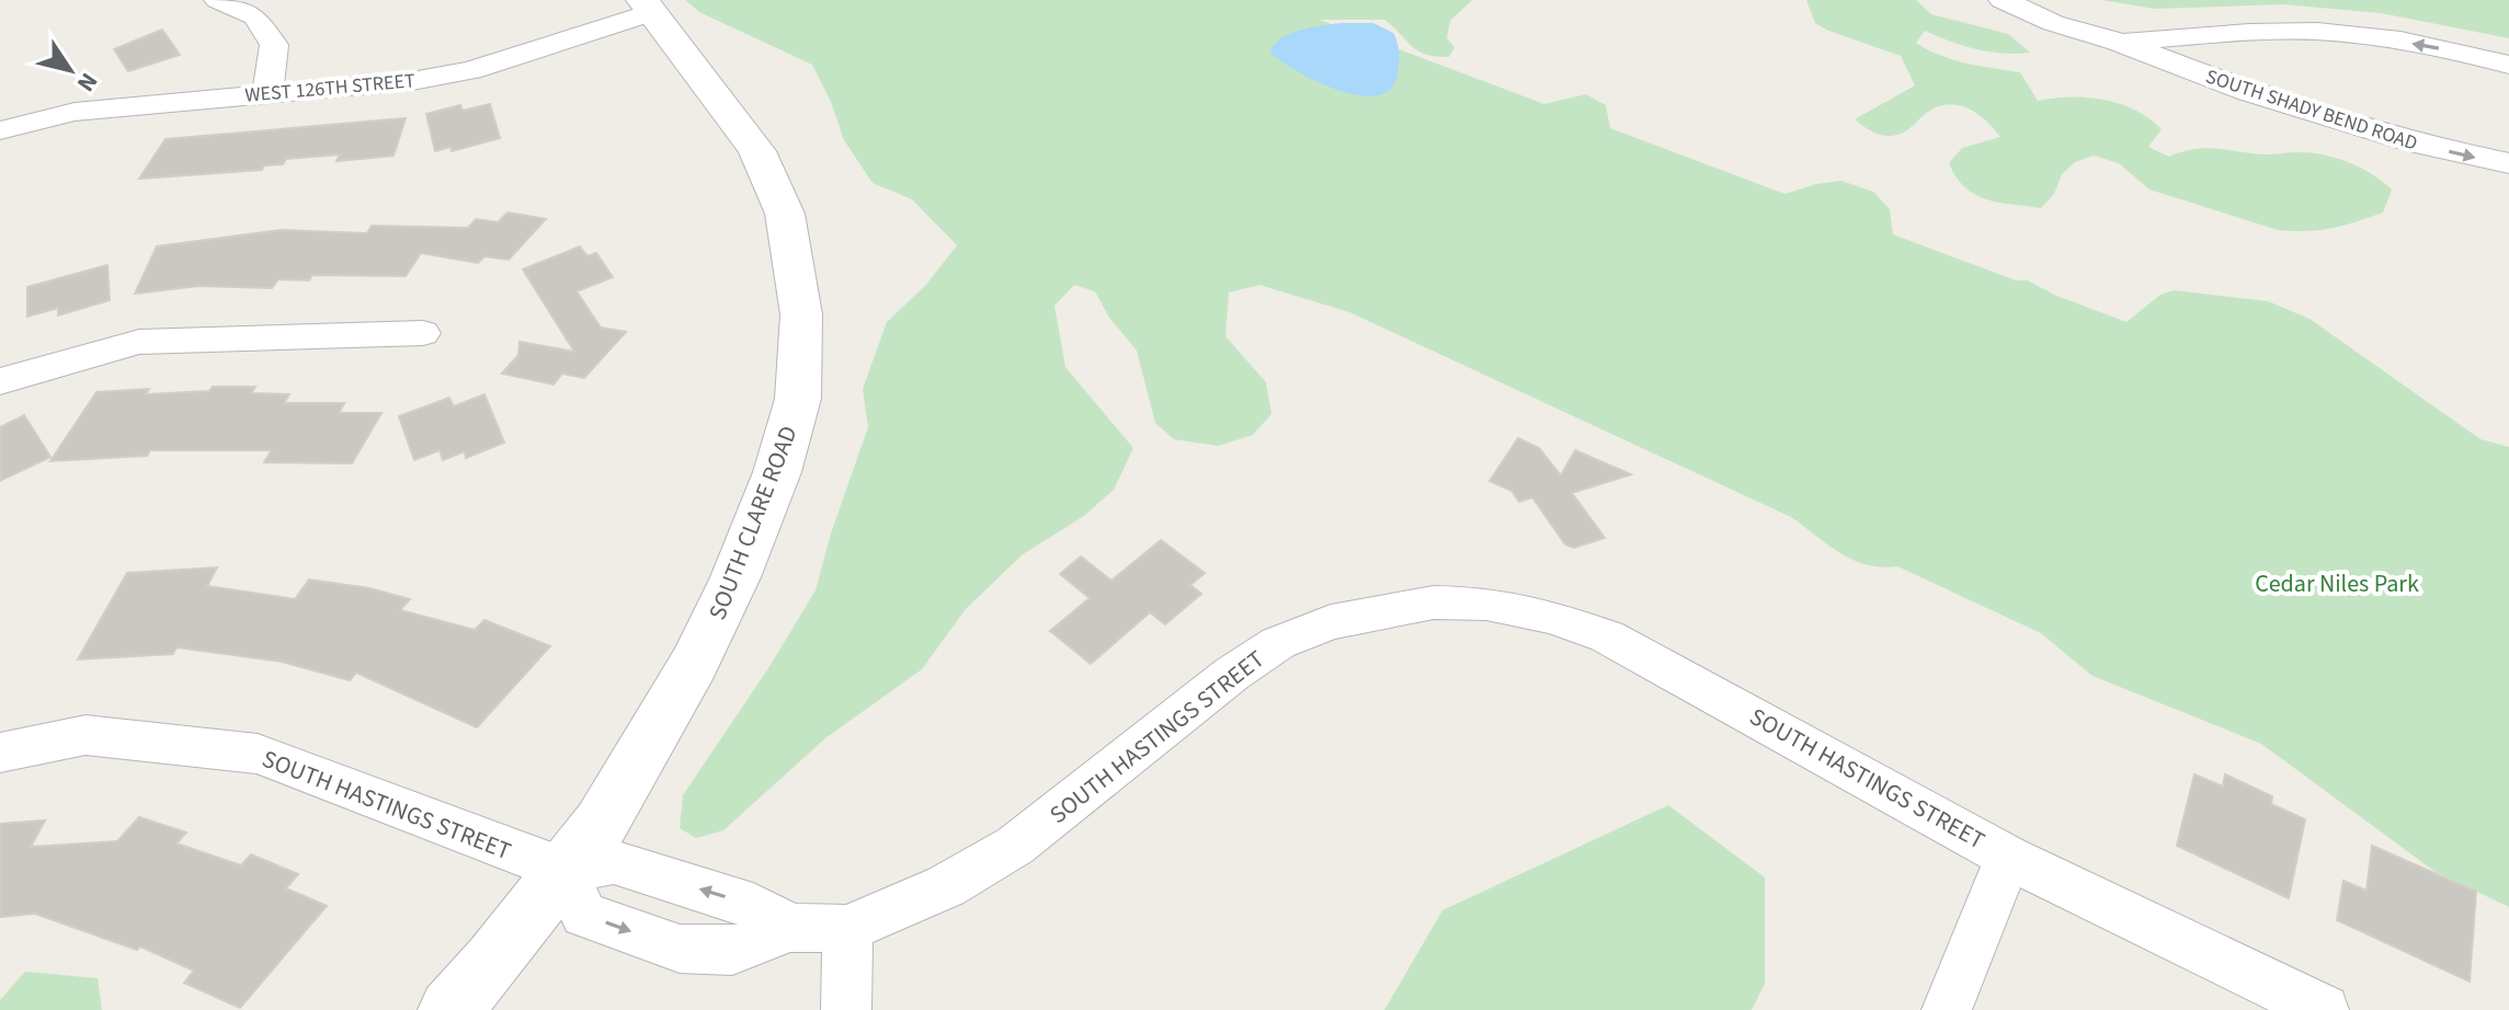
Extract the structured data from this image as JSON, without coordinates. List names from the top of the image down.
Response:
{
  "streets": {
    "street": [
      "WEST 126TH STREET",
      "SOUTH SHADY BEND ROAD",
      "SOUTH CLARE ROAD",
      "SOUTH HASTINGS STREET"
    ]
  },
  "crossings": [
    ["WEST 126TH STREET", "SOUTH CLARE ROAD"],
    ["SOUTH CLARE ROAD", "SOUTH HASTINGS STREET"]
  ],
  "parks": ["Cedar Niles Park"],
  "north": "bottom right"
}
